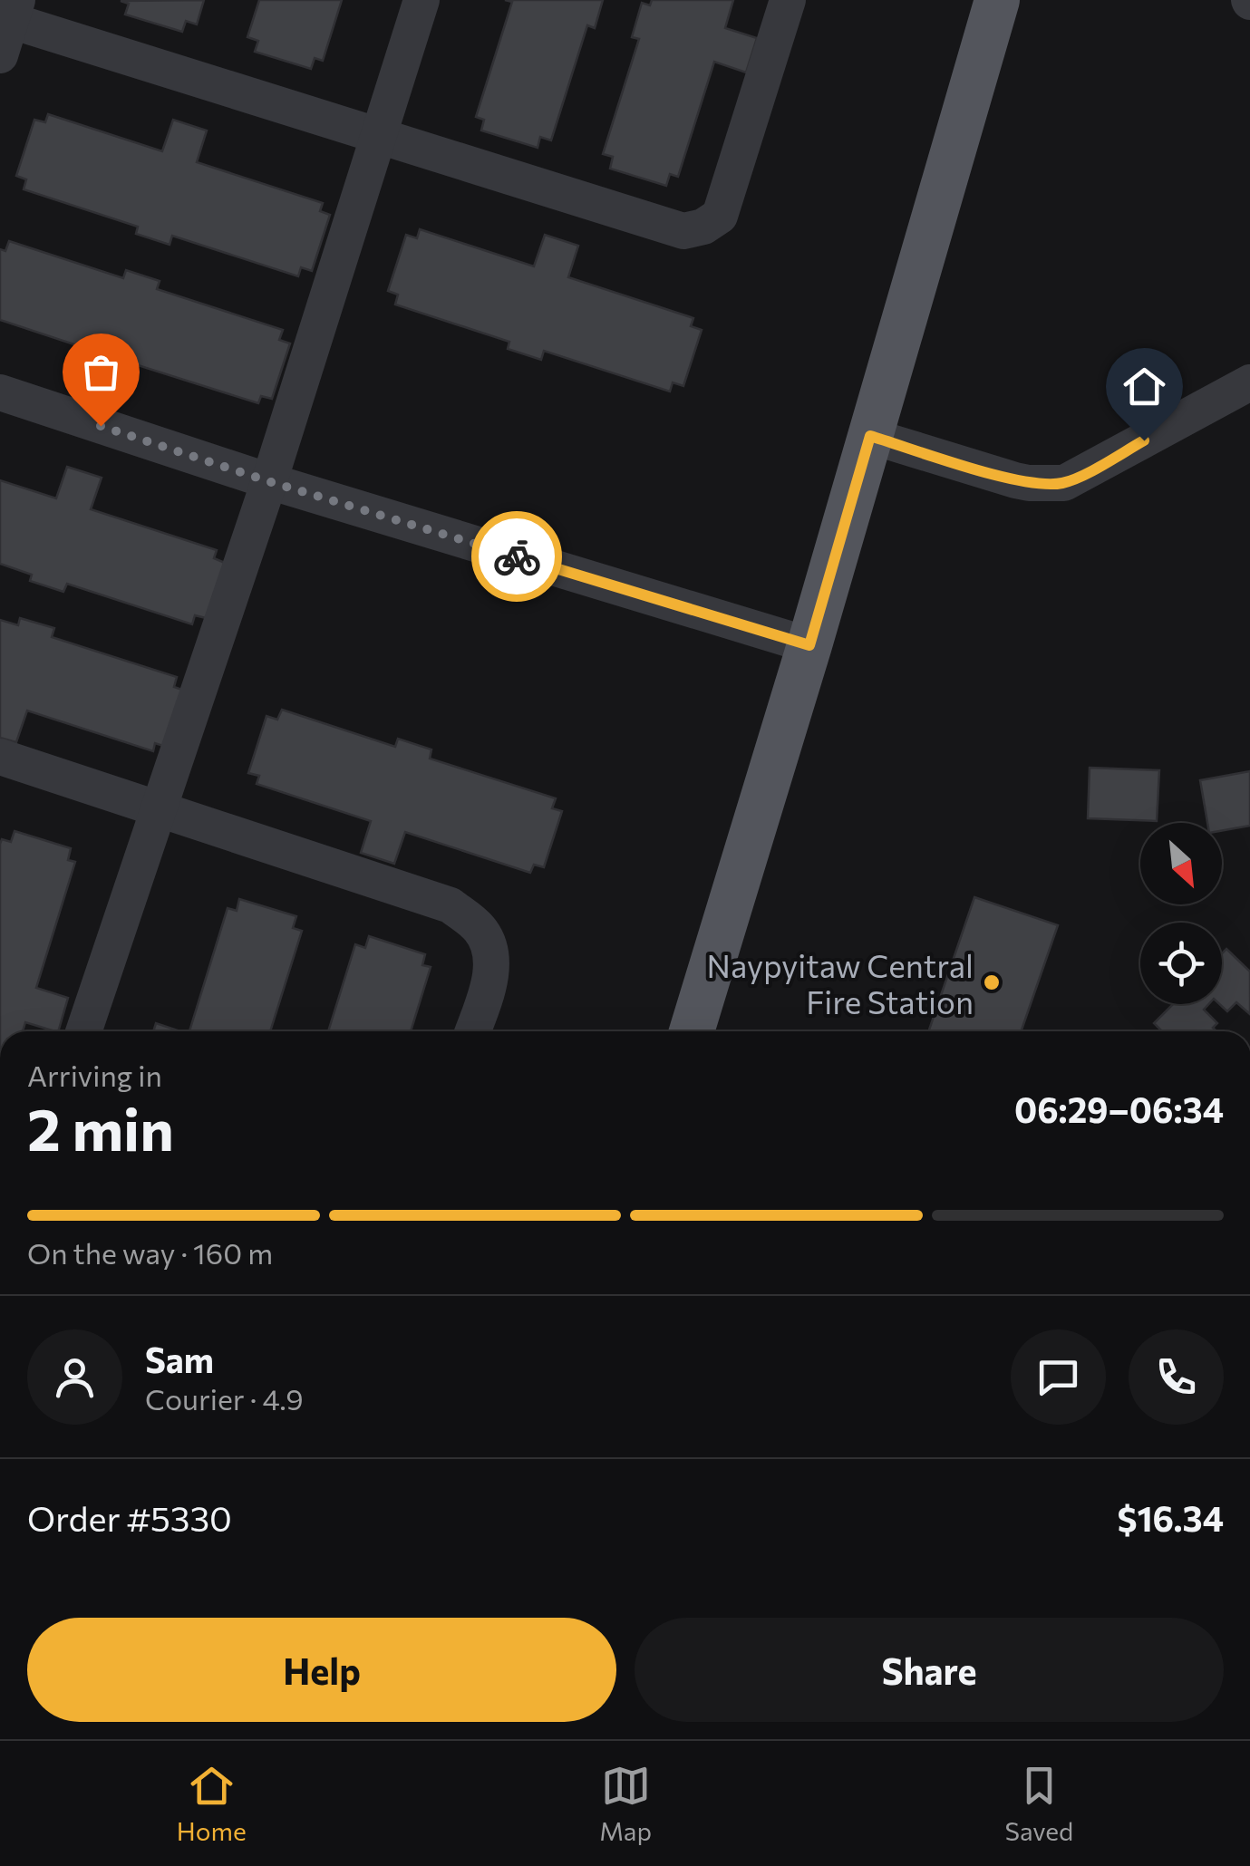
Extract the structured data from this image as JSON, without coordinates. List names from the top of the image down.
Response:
{
  "places": ["Naypyitaw Central Fire Station"],
  "north": "bottom right",
  "page": {
    "heading": ["2 min", "Arriving in", "06:29–06:34"],
    "panel": [
      "Sam",
      "Courier · 4.9",
      "Order #5330",
      "$16.34"
    ],
    "bar": "On the way · 160 m",
    "buttons": ["Help", "Share"],
    "tabs": ["Home", "Map", "Saved"]
  }
}
